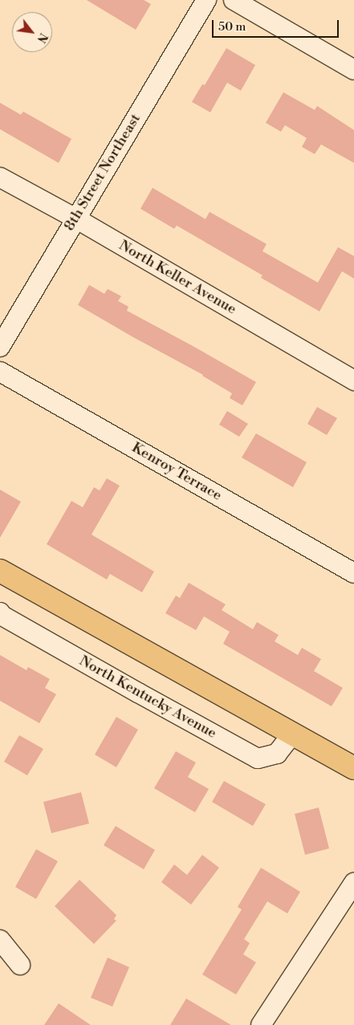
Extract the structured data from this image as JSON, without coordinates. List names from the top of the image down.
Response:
{
  "streets": {
    "street": [
      "8th Street Northeast",
      "North Keller Avenue",
      "Kenroy Terrace",
      "North Kentucky Avenue"
    ]
  },
  "crossings": [
    ["8th Street Northeast", "North Keller Avenue"]
  ],
  "scale_bar": "50 m",
  "north": "bottom right"
}
